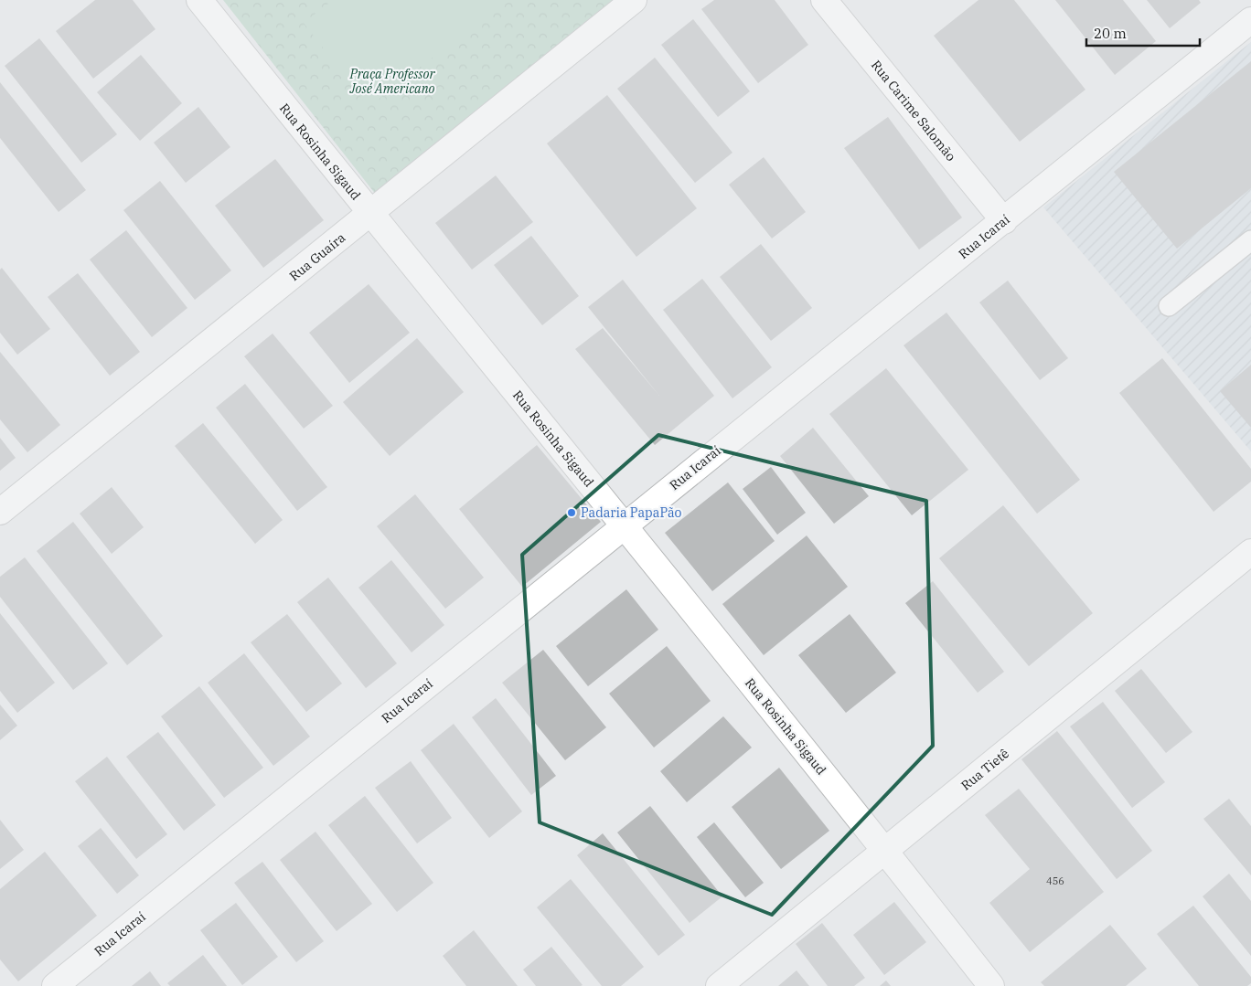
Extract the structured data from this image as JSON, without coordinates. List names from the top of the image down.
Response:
{
  "streets": {
    "street": [
      "Rua Carime Salomão",
      "Rua Rosinha Sigaud",
      "Rua Icaraí",
      "Rua Guaíra",
      "Rua Tietê"
    ]
  },
  "crossings": [
    ["Rua Carime Salomão", "Rua Icaraí"],
    ["Rua Rosinha Sigaud", "Rua Icaraí"],
    ["Rua Rosinha Sigaud", "Rua Guaíra"],
    ["Rua Rosinha Sigaud", "Rua Tietê"]
  ],
  "parks": ["Praça Professor José Americano"],
  "places": ["Padaria PapaPão"],
  "house_numbers": ["456"],
  "scale_bar": "20 m"
}
